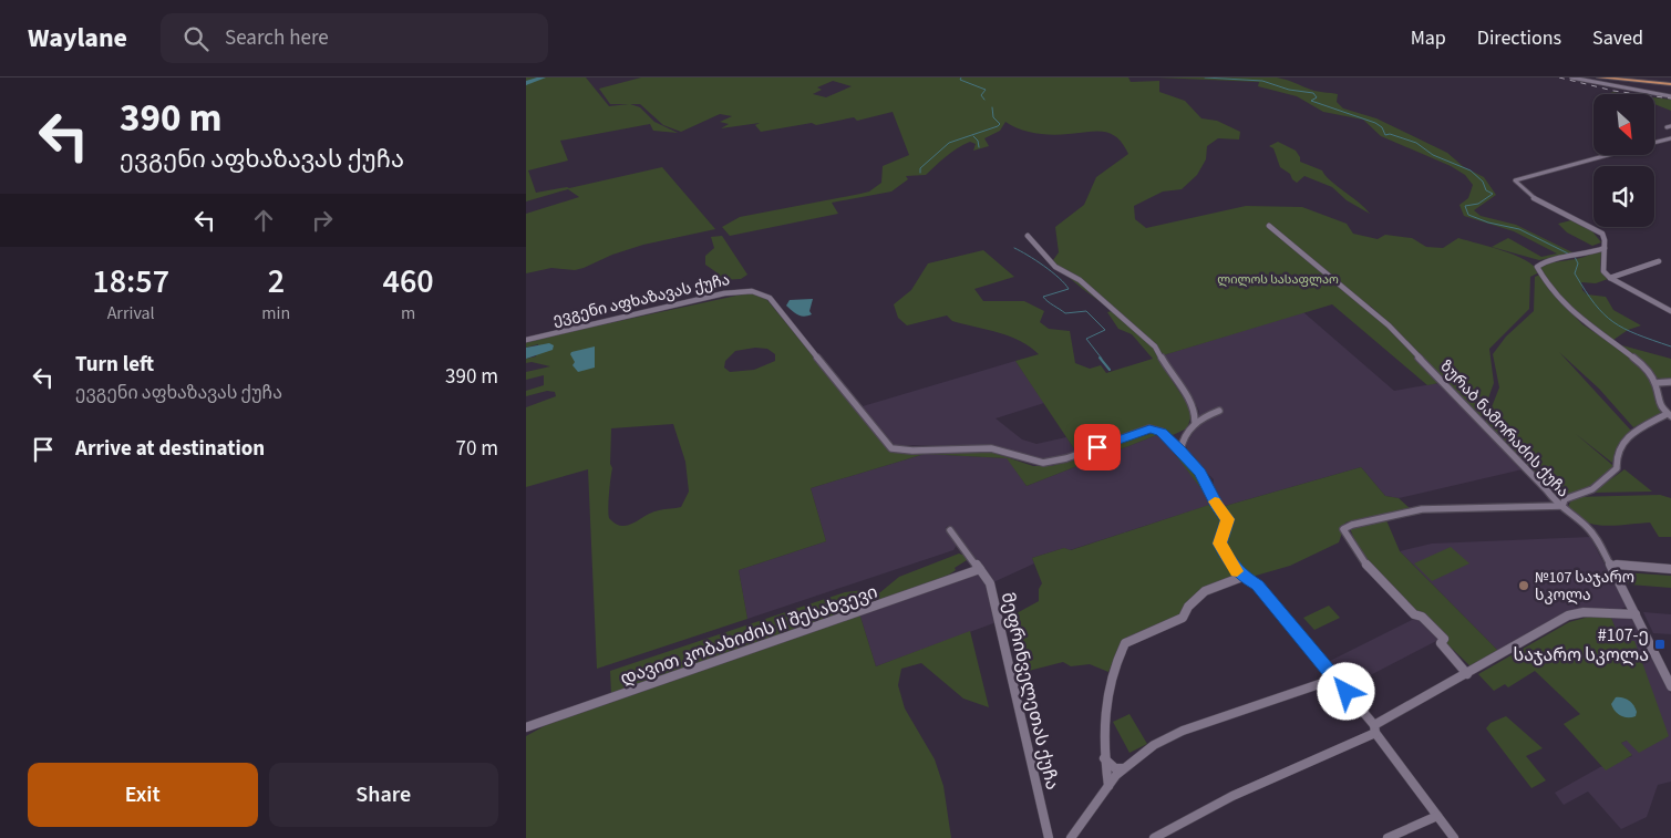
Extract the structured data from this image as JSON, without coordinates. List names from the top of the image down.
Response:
{
  "streets": {
    "street": [
      "ევგენი აფხაზავას ქუჩა",
      "ზურაბ ნამორაძის ქუჩა",
      "დავით კობახიძის II შესახვევი",
      "მეფრინველეთას ქუჩა"
    ]
  },
  "crossings": [
    ["დავით კობახიძის II შესახვევი", "მეფრინველეთას ქუჩა"]
  ],
  "parks": ["ლილოს სასაფლაო"],
  "places": {
    "other": ["№107 საჯარო სკოლა"],
    "transit": ["#107-ე საჯარო სკოლა"]
  },
  "north": "bottom right",
  "page": {
    "header": "Waylane",
    "search": "Search here",
    "nav": ["Map", "Directions", "Saved"],
    "turn": ["390 m", "ევგენი აფხაზავას ქუჩა"],
    "eta": [
      "18:57",
      "Arrival",
      "2",
      "min",
      "460",
      "m"
    ],
    "list": [
      {
        "name": "Turn left",
        "note": "ევგენი აფხაზავას ქუჩა",
        "value": "390 m"
      },
      {
        "name": "Arrive at destination",
        "value": "70 m"
      }
    ],
    "buttons": ["Exit", "Share"]
  }
}
